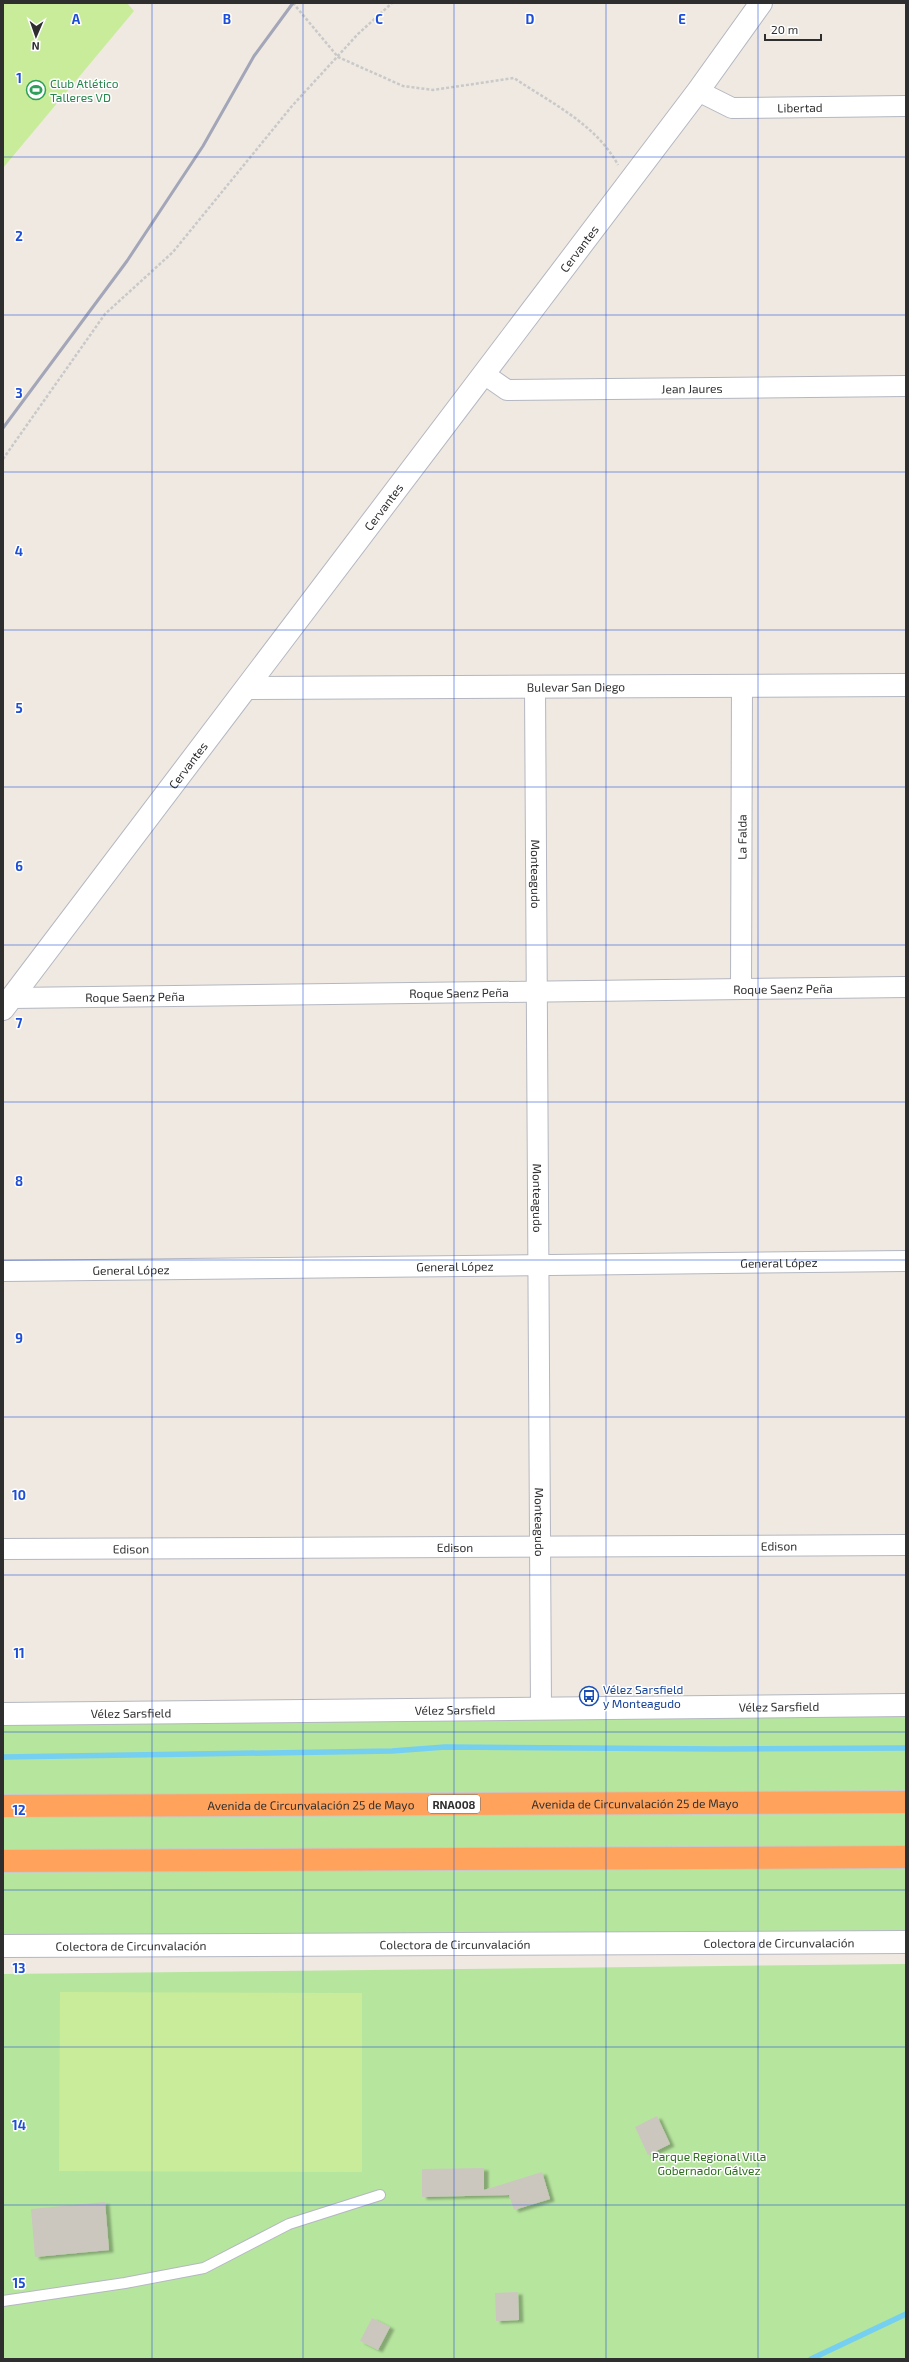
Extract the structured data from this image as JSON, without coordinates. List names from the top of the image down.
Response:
{
  "streets": {
    "highway": ["Avenida de Circunvalación 25 de Mayo", "RNA008"],
    "street": [
      "Libertad",
      "Cervantes",
      "Jean Jaures",
      "Bulevar San Diego",
      "La Falda",
      "Monteagudo",
      "Roque Saenz Peña",
      "General López",
      "Edison",
      "Vélez Sarsfield",
      "Colectora de Circunvalación"
    ]
  },
  "crossings": [
    ["Libertad", "Cervantes"],
    ["Cervantes", "Jean Jaures"],
    ["Cervantes", "Bulevar San Diego"],
    ["Cervantes", "Roque Saenz Peña"],
    ["Bulevar San Diego", "La Falda"],
    ["Bulevar San Diego", "Monteagudo"],
    ["La Falda", "Roque Saenz Peña"],
    ["Monteagudo", "Roque Saenz Peña"],
    ["Monteagudo", "General López"],
    ["Monteagudo", "Edison"],
    ["Monteagudo", "Vélez Sarsfield"]
  ],
  "parks": ["Parque Regional Villa Gobernador Gálvez"],
  "places": {
    "sports": ["Club Atlético Talleres VD"],
    "bus stop": ["Vélez Sarsfield y Monteagudo"]
  },
  "scale_bar": "20 m",
  "north": "bottom",
  "grid": {
    "columns": [
      "A",
      "B",
      "C",
      "D",
      "E"
    ],
    "rows": [
      "1",
      "2",
      "3",
      "4",
      "5",
      "6",
      "7",
      "8",
      "9",
      "10",
      "11",
      "12",
      "13",
      "14",
      "15"
    ]
  }
}
